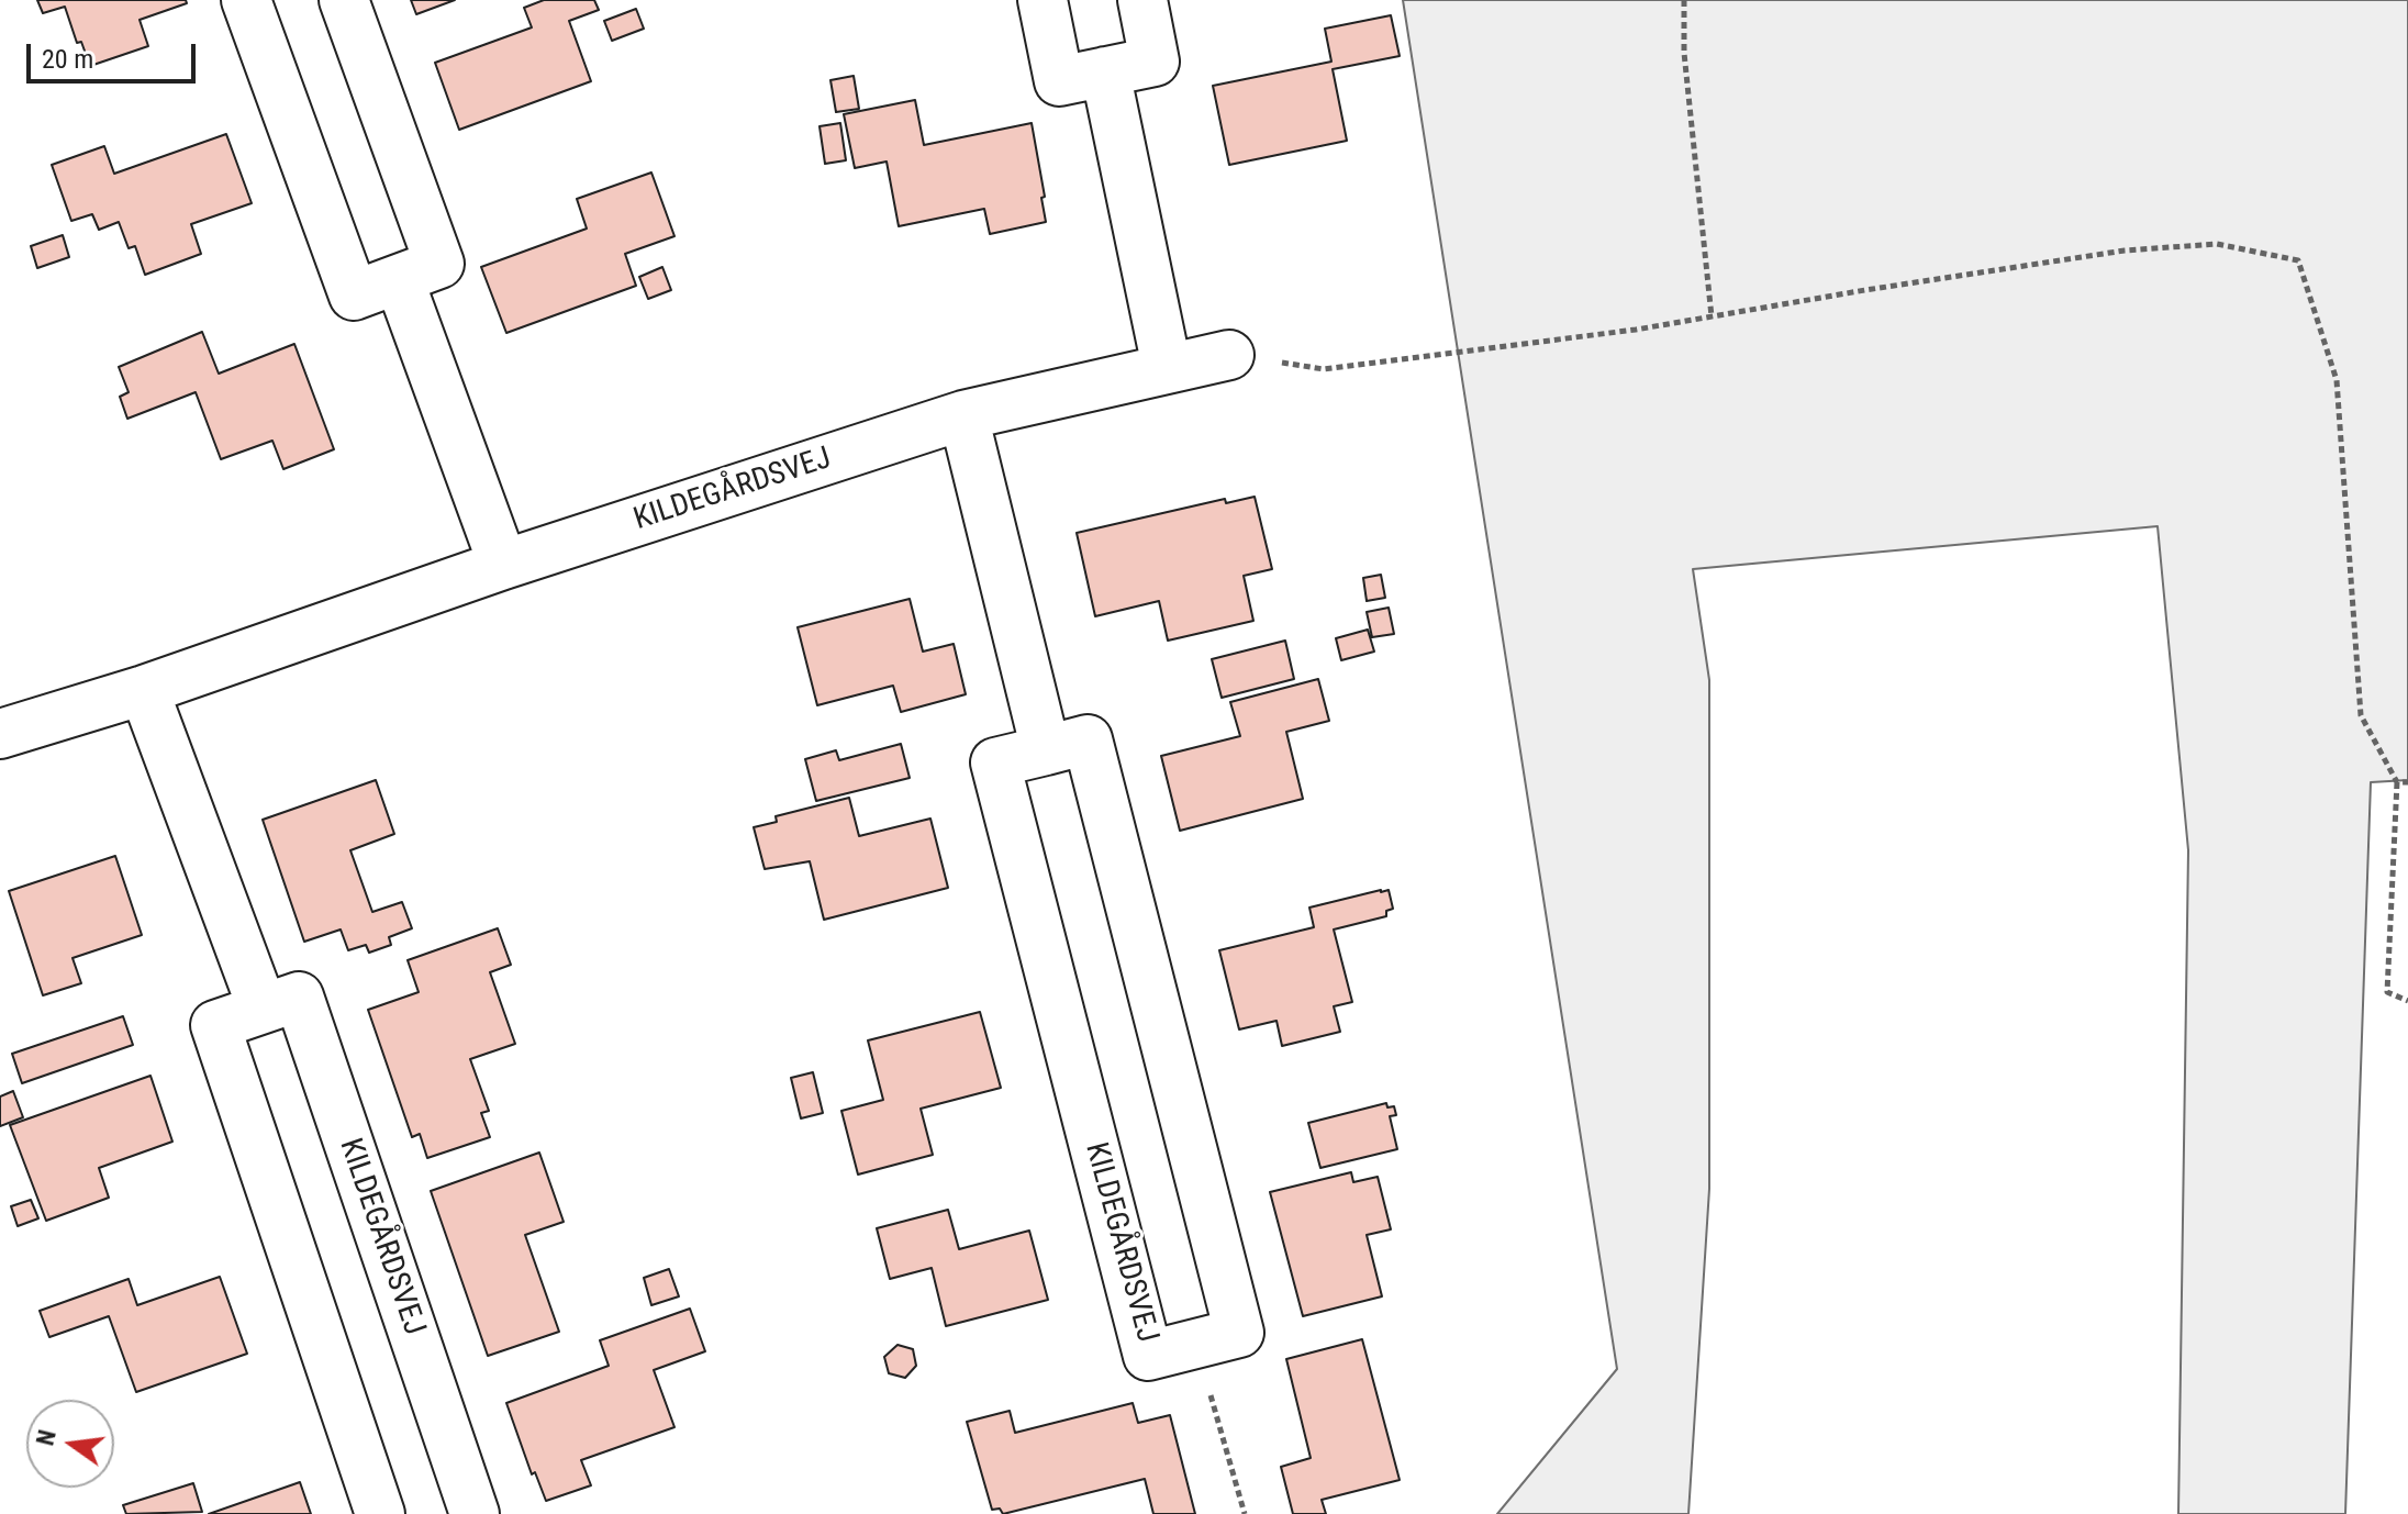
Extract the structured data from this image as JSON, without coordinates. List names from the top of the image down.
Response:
{
  "streets": {
    "street": ["KILDEGÅRDSVEJ"]
  },
  "scale_bar": "20 m",
  "north": "left"
}
